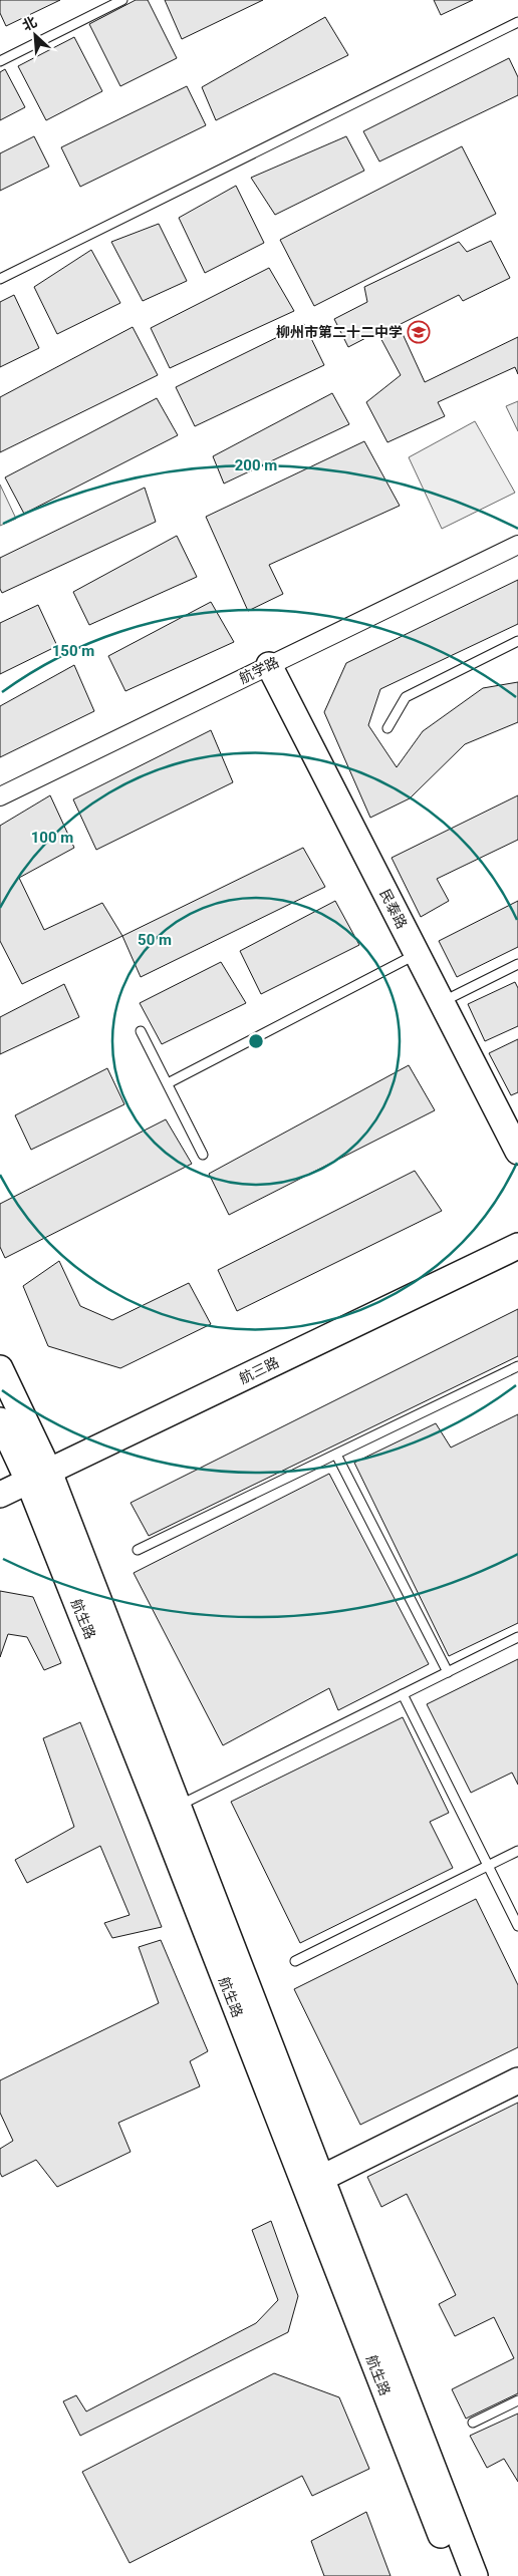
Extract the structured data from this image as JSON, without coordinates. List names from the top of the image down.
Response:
{
  "streets": {
    "street": [
      "航学路",
      "民泰路",
      "航三路",
      "航生路"
    ]
  },
  "crossings": [
    ["航学路", "民泰路"],
    ["航三路", "航生路"]
  ],
  "places": {
    "school or university": ["柳州市第二十二中学"]
  },
  "north": "top left",
  "rings": [
    "200 m",
    "150 m",
    "100 m",
    "50 m"
  ]
}
